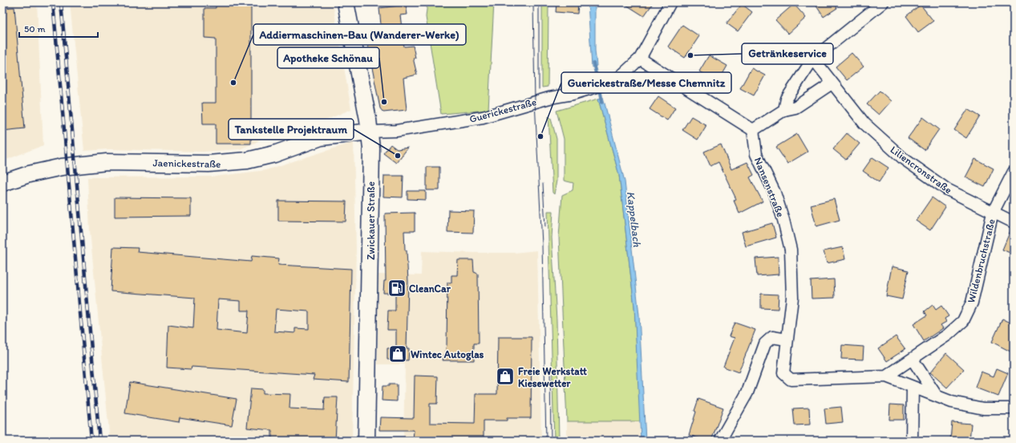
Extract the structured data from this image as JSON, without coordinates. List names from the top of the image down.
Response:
{
  "streets": {
    "main road": ["Jaenickestraße", "Zwickauer Straße"],
    "street": [
      "Guerickestraße",
      "Liliencronstraße",
      "Nansenstraße",
      "Wildenbruchstraße"
    ]
  },
  "crossings": [
    ["Guerickestraße", "Jaenickestraße"],
    ["Guerickestraße", "Zwickauer Straße"],
    ["Jaenickestraße", "Zwickauer Straße"],
    ["Liliencronstraße", "Wildenbruchstraße"],
    ["Nansenstraße", "Wildenbruchstraße"]
  ],
  "water": ["Kappelbach"],
  "places": {
    "other": [
      "Getränkeservice",
      "Addiermaschinen-Bau (Wanderer-Werke)",
      "Apotheke Schönau",
      "Guerickestraße/Messe Chemnitz",
      "Tankstelle Projektraum"
    ],
    "fuel station": ["CleanCar"],
    "shop": ["Wintec Autoglas", "Freie Werkstatt Kiesewetter"]
  },
  "scale_bar": "50 m"
}
